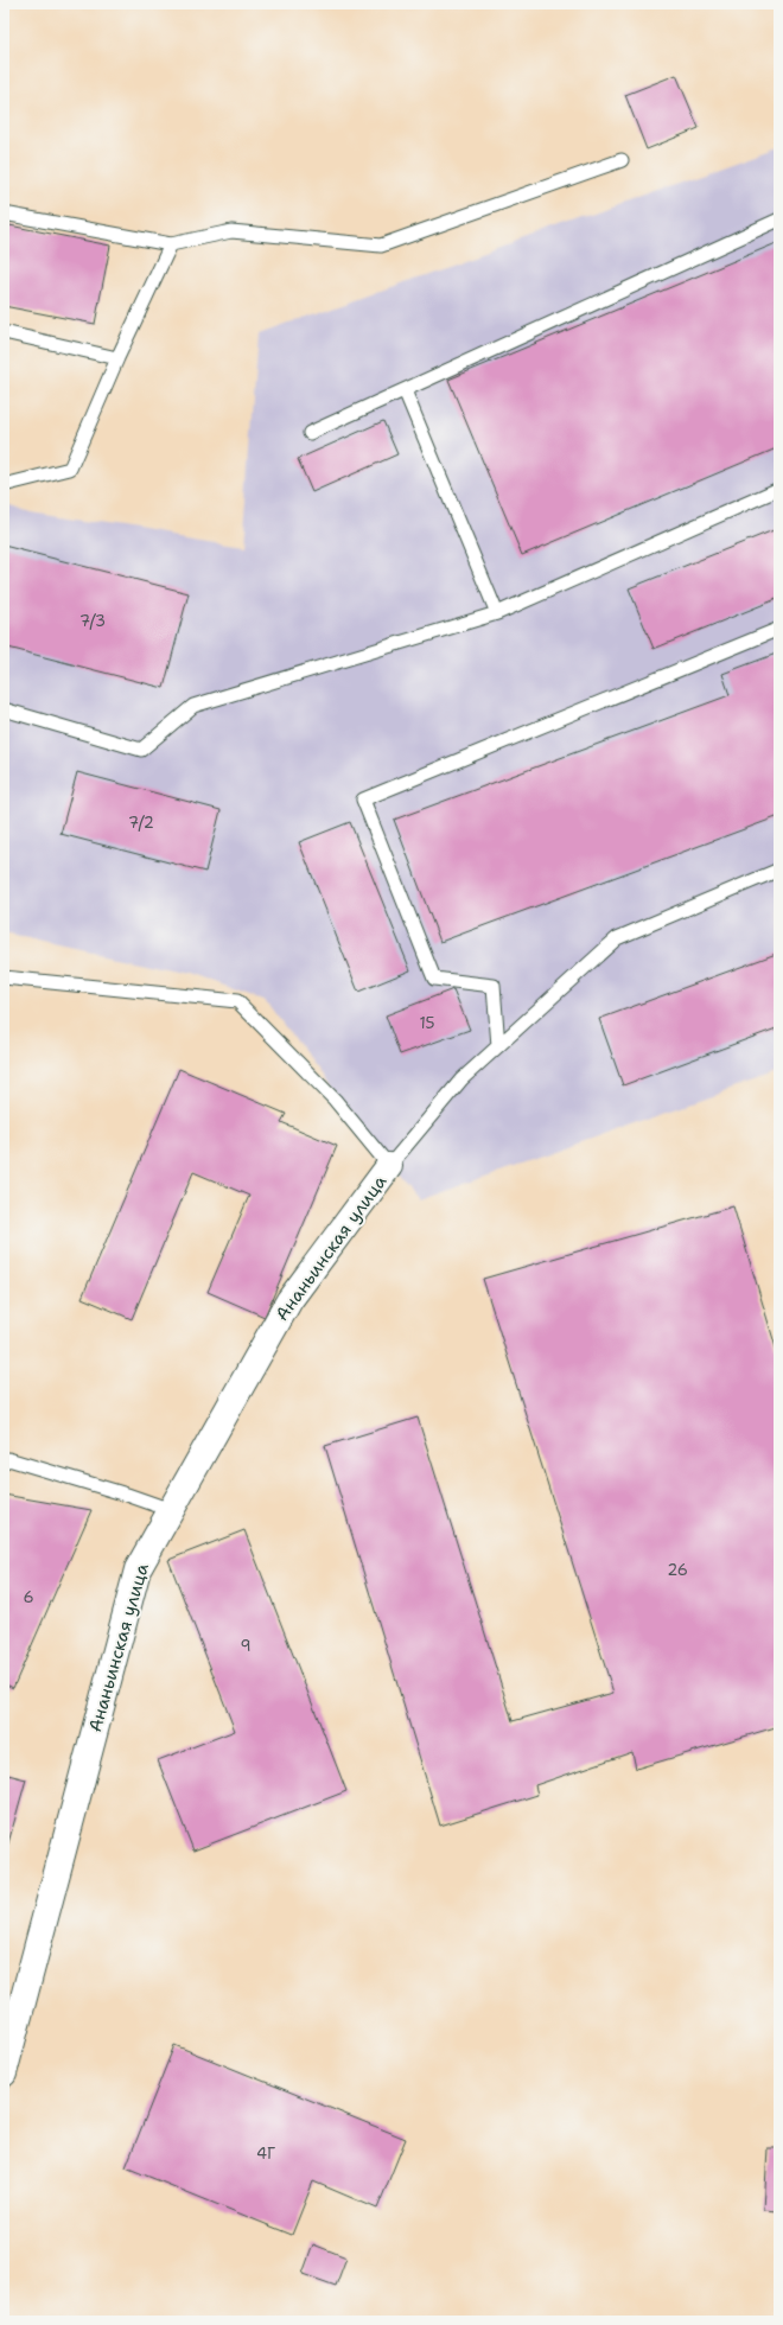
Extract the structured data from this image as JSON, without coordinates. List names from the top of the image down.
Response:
{
  "streets": {
    "street": ["Ананьинская улица"]
  },
  "house_numbers": [
    "7/3",
    "7/2",
    "15",
    "26",
    "6",
    "9",
    "4Г"
  ]
}
